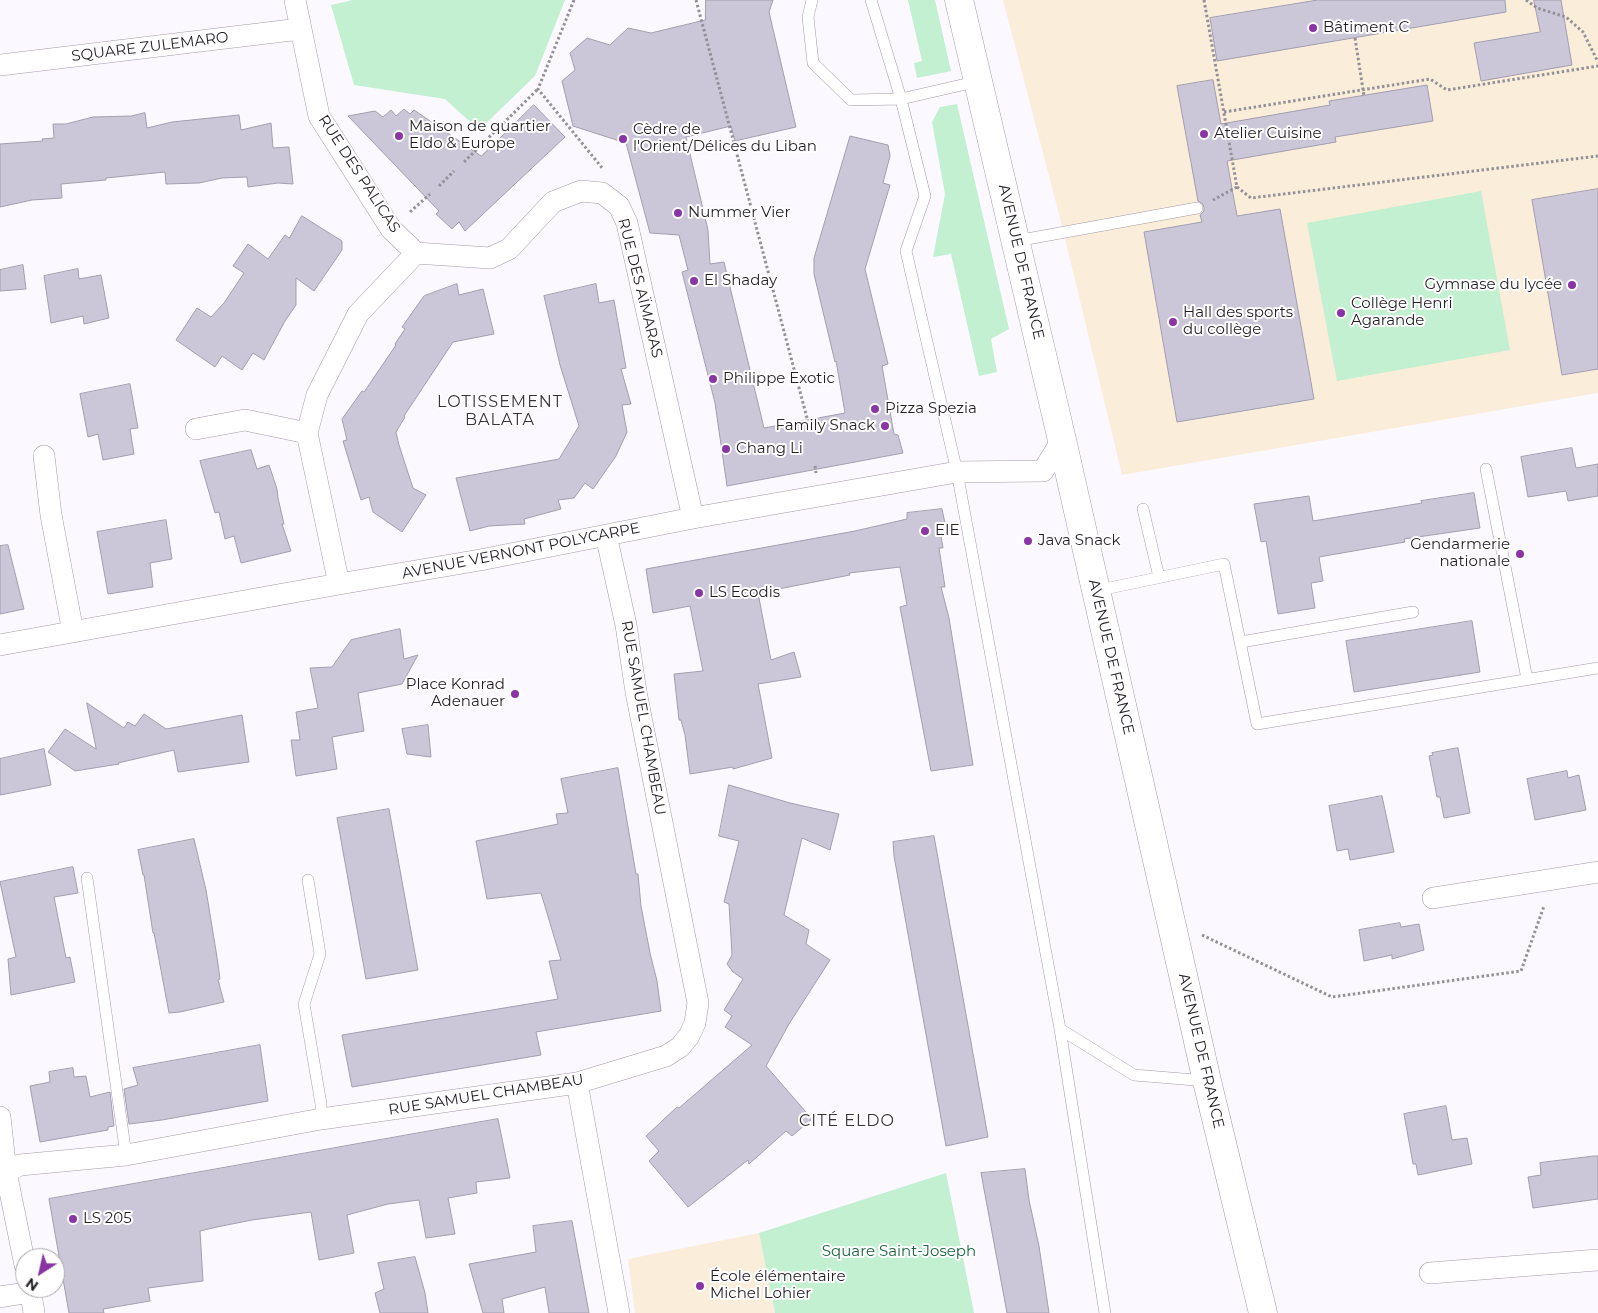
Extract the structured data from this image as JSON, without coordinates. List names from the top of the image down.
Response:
{
  "streets": {
    "main road": ["AVENUE DE FRANCE"],
    "street": [
      "SQUARE ZULEMARO",
      "RUE DES PALICAS",
      "RUE DES AÏMARAS",
      "AVENUE VERNONT POLYCARPE",
      "RUE SAMUEL CHAMBEAU"
    ]
  },
  "crossings": [
    ["SQUARE ZULEMARO", "RUE DES PALICAS"],
    ["RUE DES PALICAS", "RUE DES AÏMARAS"],
    ["AVENUE DE FRANCE", "AVENUE VERNONT POLYCARPE"],
    ["RUE DES AÏMARAS", "AVENUE VERNONT POLYCARPE"],
    ["AVENUE VERNONT POLYCARPE", "RUE SAMUEL CHAMBEAU"]
  ],
  "districts": ["LOTISSEMENT BALATA", "CITÉ ELDO"],
  "parks": ["Square Saint-Joseph"],
  "places": [
    "Bâtiment C",
    "Atelier Cuisine",
    "Maison de quartier Eldo & Europe",
    "Cèdre de l'Orient/Délices du Liban",
    "Nummer Vier",
    "El Shaday",
    "Gymnase du lycée",
    "Collège Henri Agarande",
    "Hall des sports du collège",
    "Philippe Exotic",
    "Pizza Spezia",
    "Family Snack",
    "Chang Li",
    "EIE",
    "Java Snack",
    "Gendarmerie nationale",
    "LS Ecodis",
    "Place Konrad Adenauer",
    "LS 205",
    "École élémentaire Michel Lohier"
  ],
  "north": "bottom left"
}
